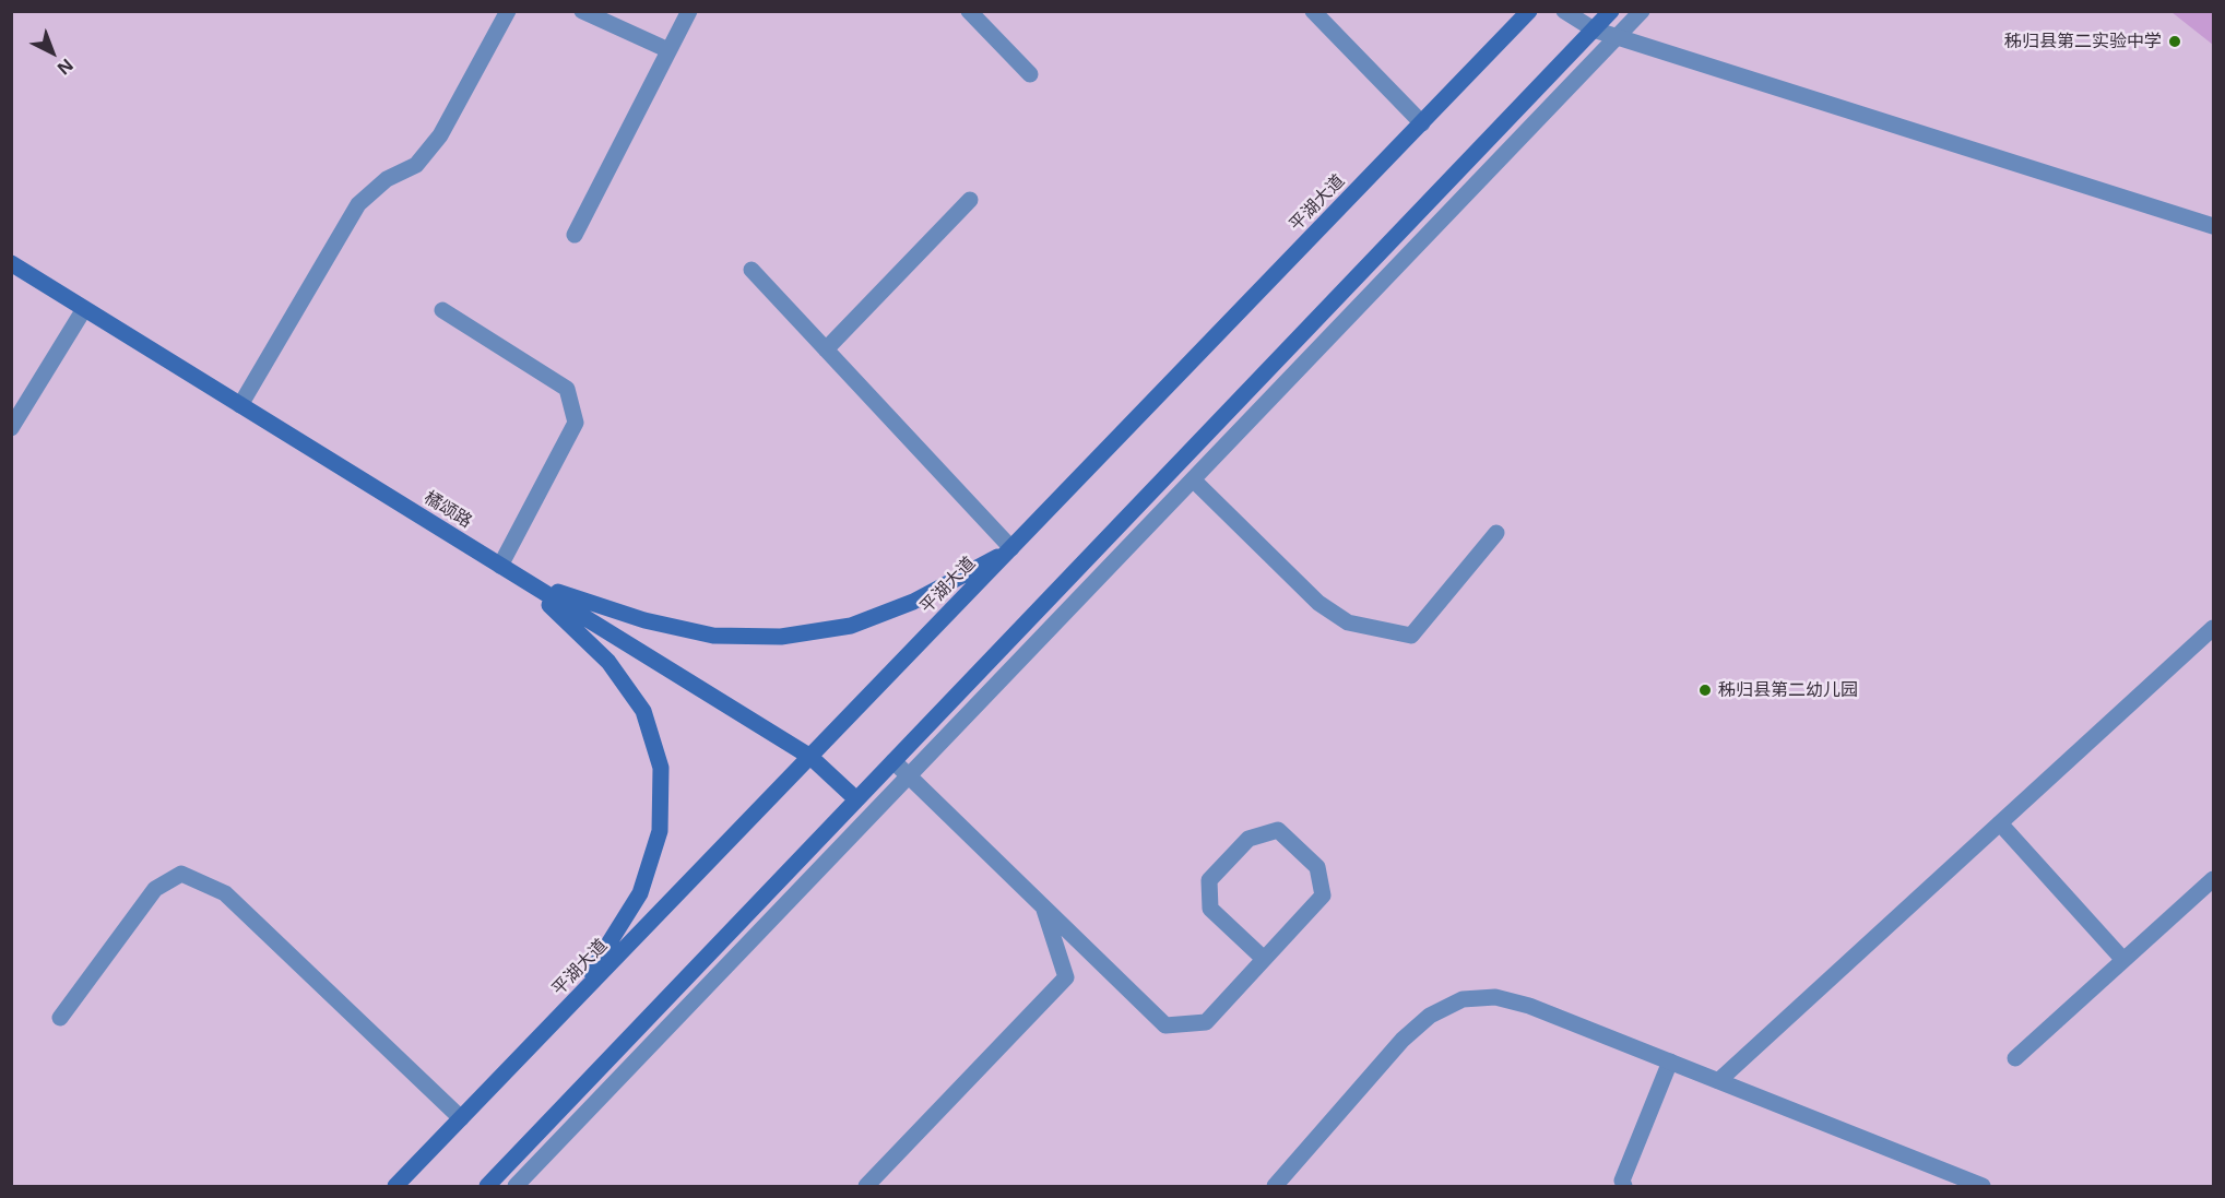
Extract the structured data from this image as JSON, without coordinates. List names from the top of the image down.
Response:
{
  "streets": {
    "main road": ["平湖大道", "橘颂路"]
  },
  "crossings": [
    ["平湖大道", "橘颂路"]
  ],
  "places": ["秭归县第二实验中学", "秭归县第二幼儿园"],
  "north": "bottom right"
}
